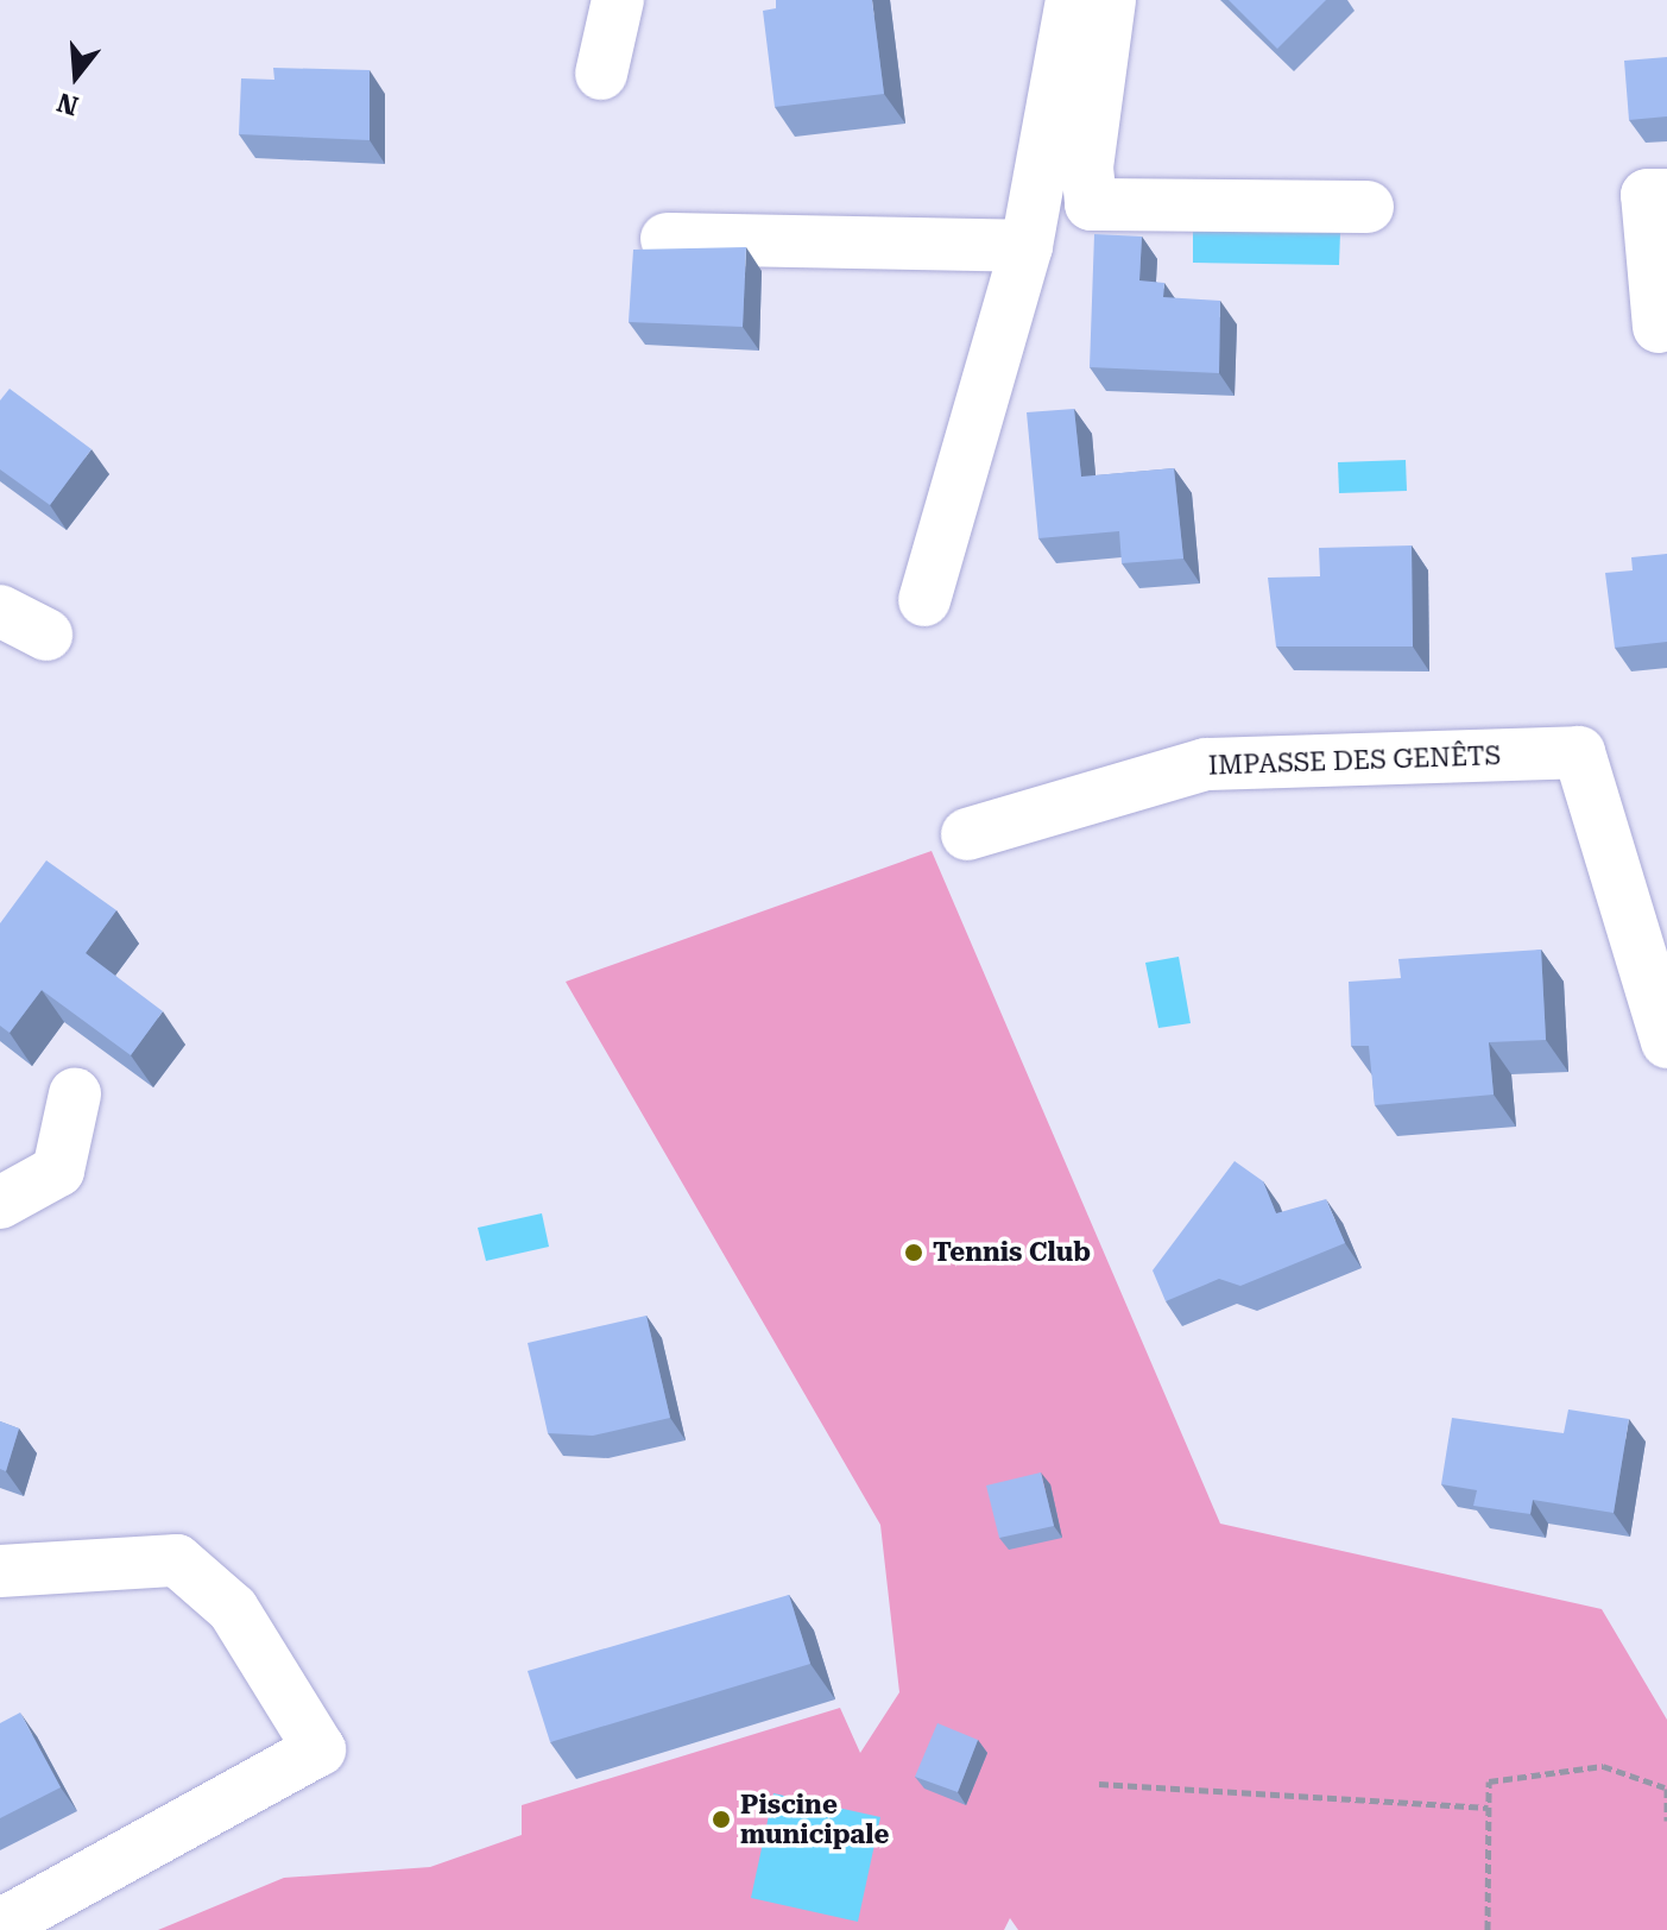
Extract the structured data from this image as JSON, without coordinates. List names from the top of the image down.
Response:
{
  "streets": {
    "street": ["IMPASSE DES GENÊTS"]
  },
  "places": ["Tennis Club", "Piscine municipale"],
  "north": "bottom"
}
